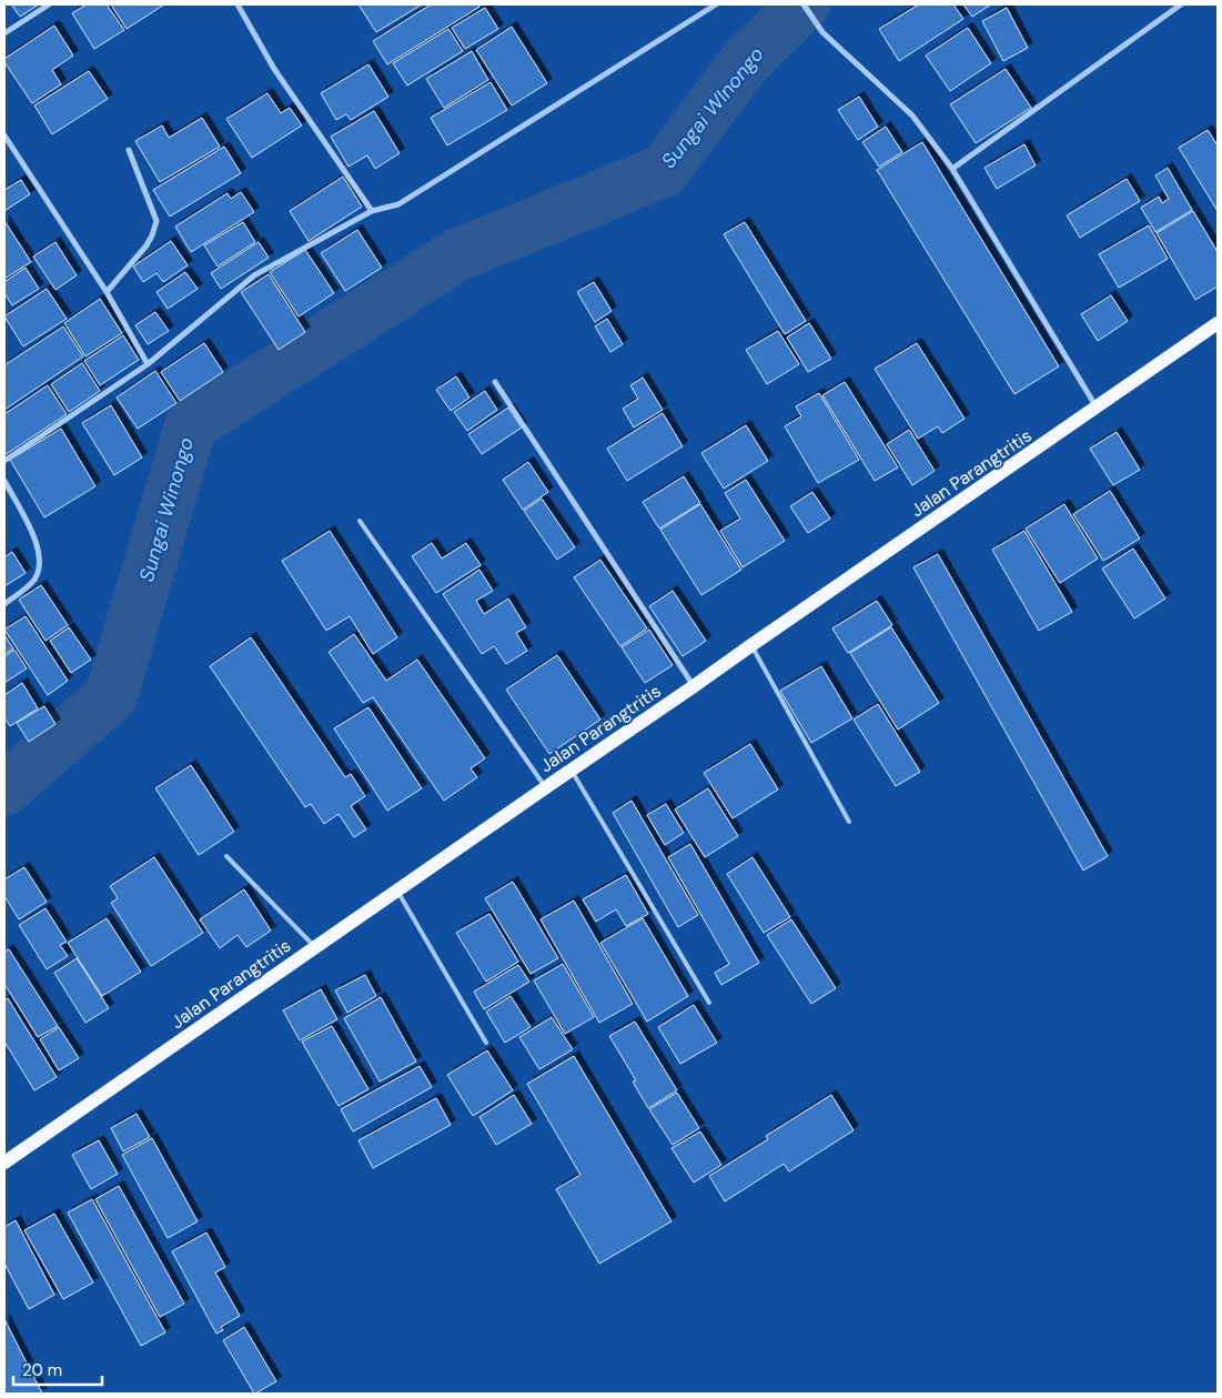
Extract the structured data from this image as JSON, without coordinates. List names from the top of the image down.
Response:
{
  "streets": {
    "main road": ["Jalan Parangtritis"]
  },
  "water": ["Sungai WInongo", "Sungai Winongo"],
  "scale_bar": "20 m"
}
